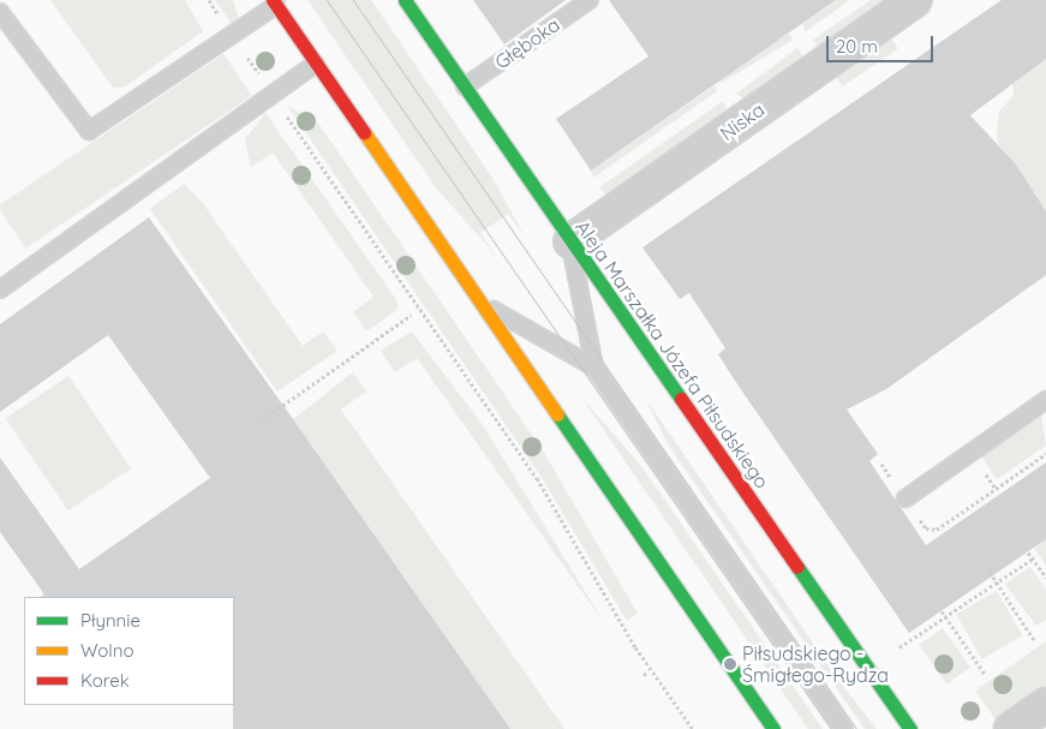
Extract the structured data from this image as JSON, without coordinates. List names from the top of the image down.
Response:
{
  "streets": {
    "main road": ["Aleja Marszałka Józefa Piłsudskiego"],
    "street": ["Niska"],
    "lane": ["Głęboka"]
  },
  "crossings": [
    ["Głęboka", "Aleja Marszałka Józefa Piłsudskiego"],
    ["Niska", "Aleja Marszałka Józefa Piłsudskiego"]
  ],
  "places": ["Piłsudskiego - Śmigłego-Rydza"],
  "legend": ["Płynnie", "Wolno", "Korek"],
  "scale_bar": "20 m"
}
